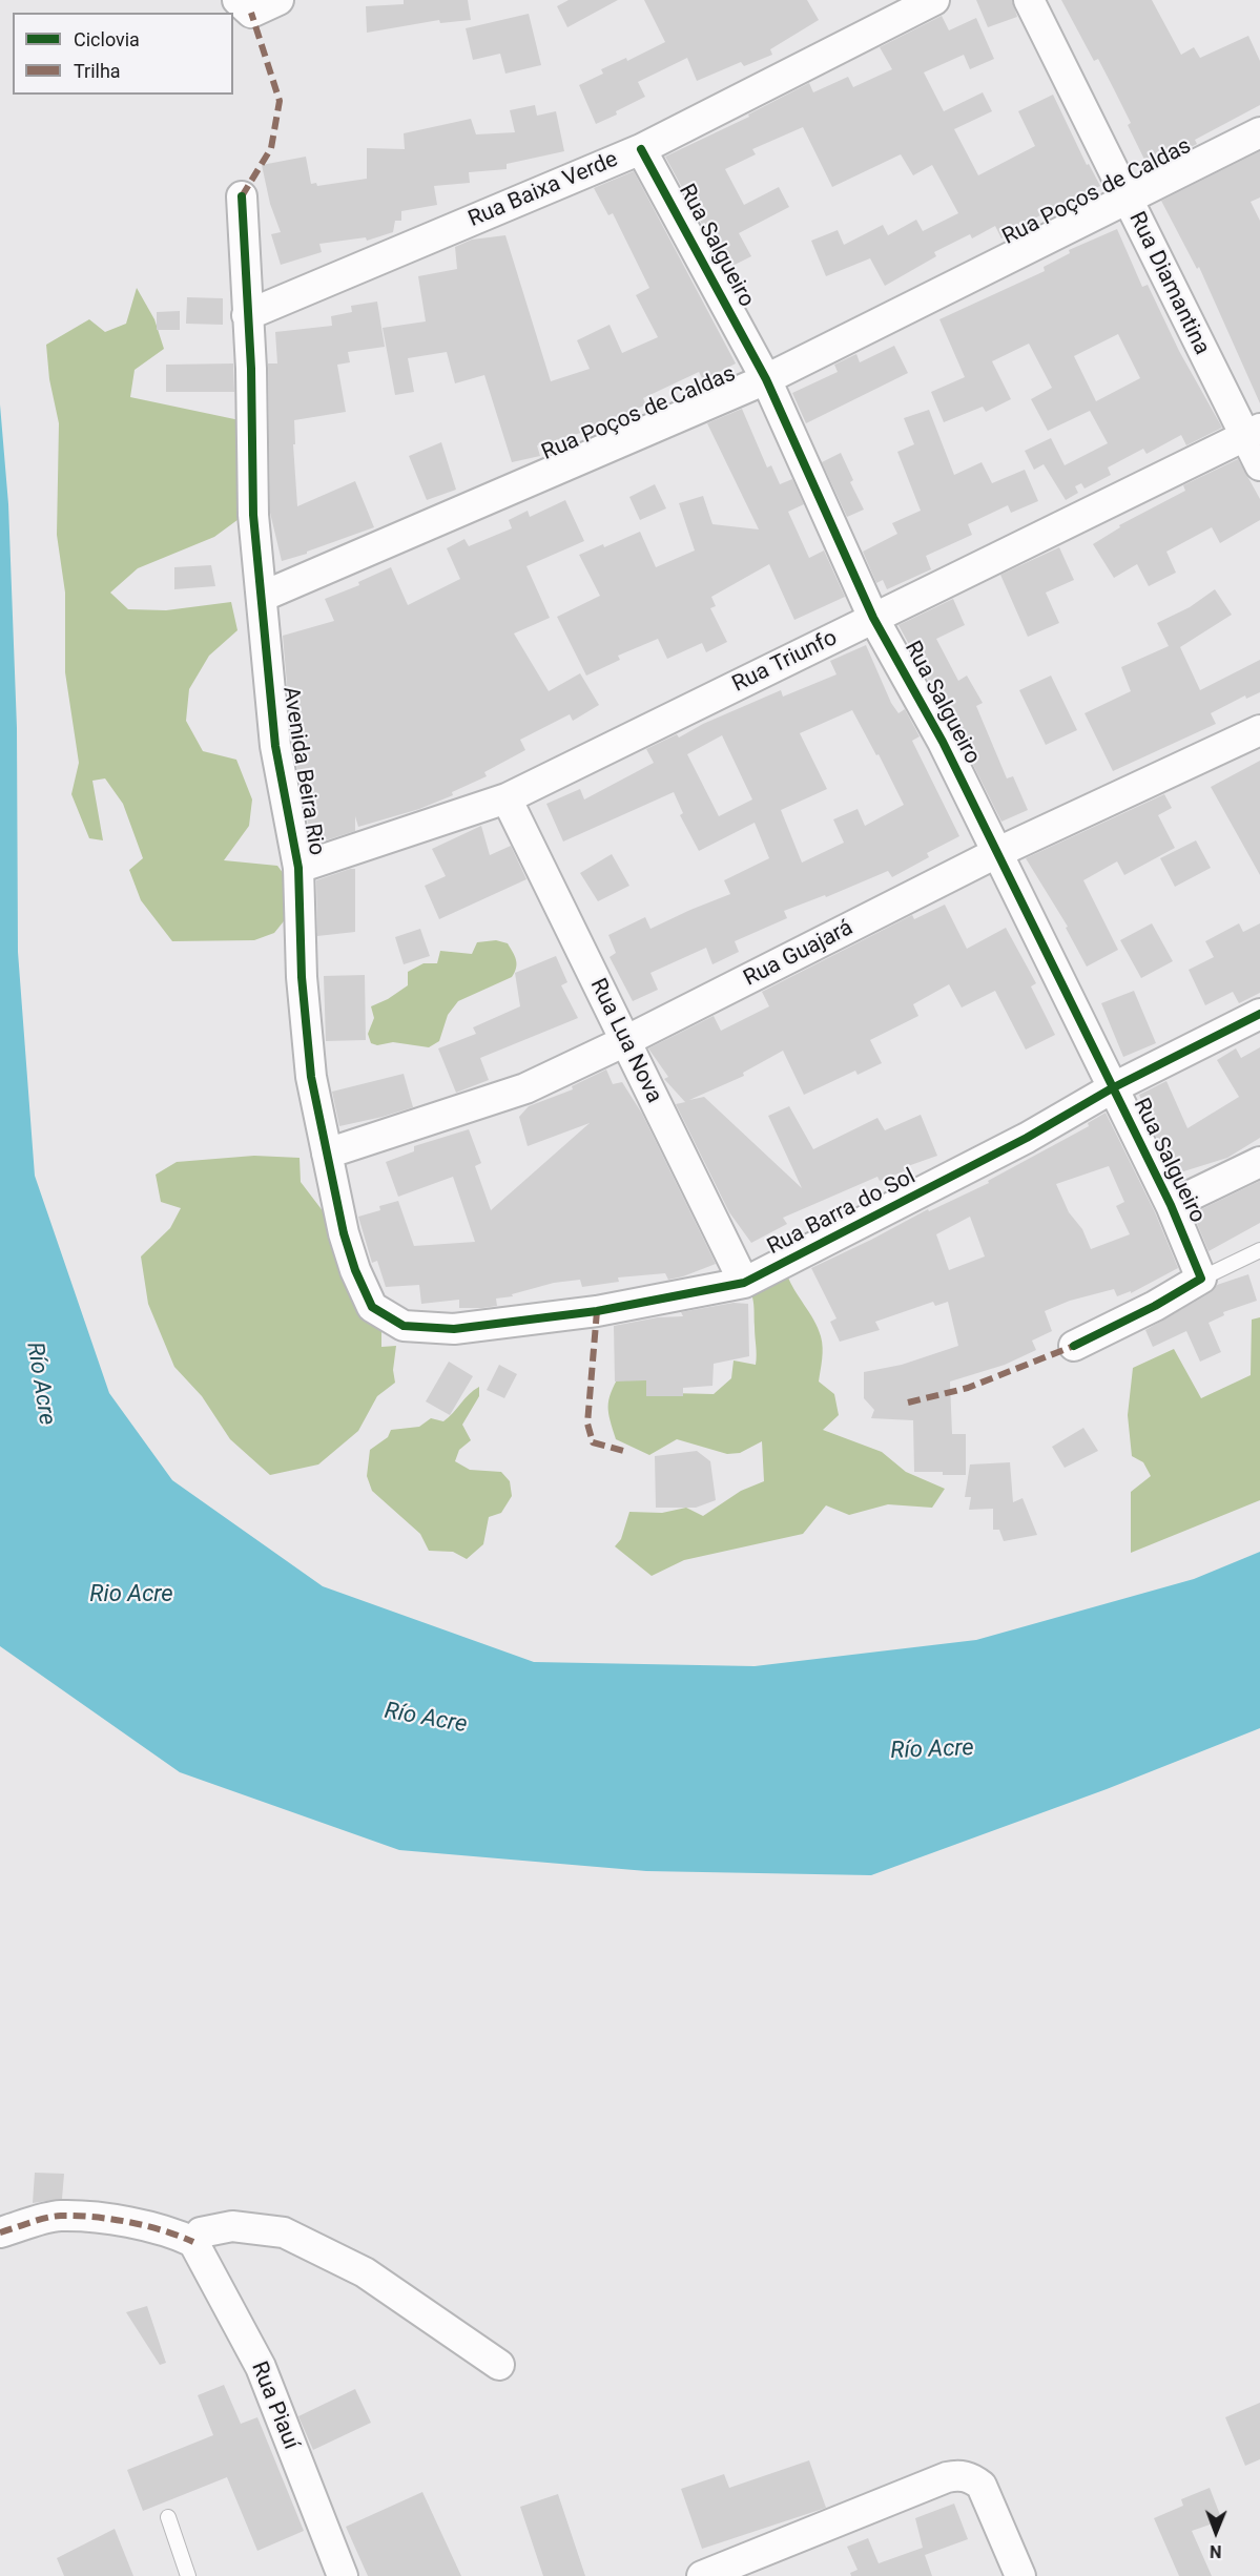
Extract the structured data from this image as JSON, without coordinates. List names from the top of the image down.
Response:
{
  "streets": {
    "street": [
      "Rua Baixa Verde",
      "Rua Poços de Caldas",
      "Rua Salgueiro",
      "Rua Diamantina",
      "Rua Triunfo",
      "Avenida Beira Rio",
      "Rua Guajará",
      "Rua Lua Nova",
      "Rua Barra do Sol",
      "Rua Piauí"
    ]
  },
  "crossings": [
    ["Rua Baixa Verde", "Rua Salgueiro"],
    ["Rua Baixa Verde", "Avenida Beira Rio"],
    ["Rua Poços de Caldas", "Rua Salgueiro"],
    ["Rua Poços de Caldas", "Rua Diamantina"],
    ["Rua Poços de Caldas", "Avenida Beira Rio"],
    ["Rua Salgueiro", "Rua Triunfo"],
    ["Rua Salgueiro", "Rua Guajará"],
    ["Rua Salgueiro", "Rua Barra do Sol"],
    ["Rua Diamantina", "Rua Triunfo"],
    ["Rua Triunfo", "Avenida Beira Rio"],
    ["Rua Triunfo", "Rua Lua Nova"],
    ["Avenida Beira Rio", "Rua Guajará"],
    ["Avenida Beira Rio", "Rua Barra do Sol"],
    ["Rua Guajará", "Rua Lua Nova"],
    ["Rua Lua Nova", "Rua Barra do Sol"]
  ],
  "water": ["Río Acre", "Rio Acre"],
  "legend": ["Ciclovia", "Trilha"],
  "north": "bottom"
}
